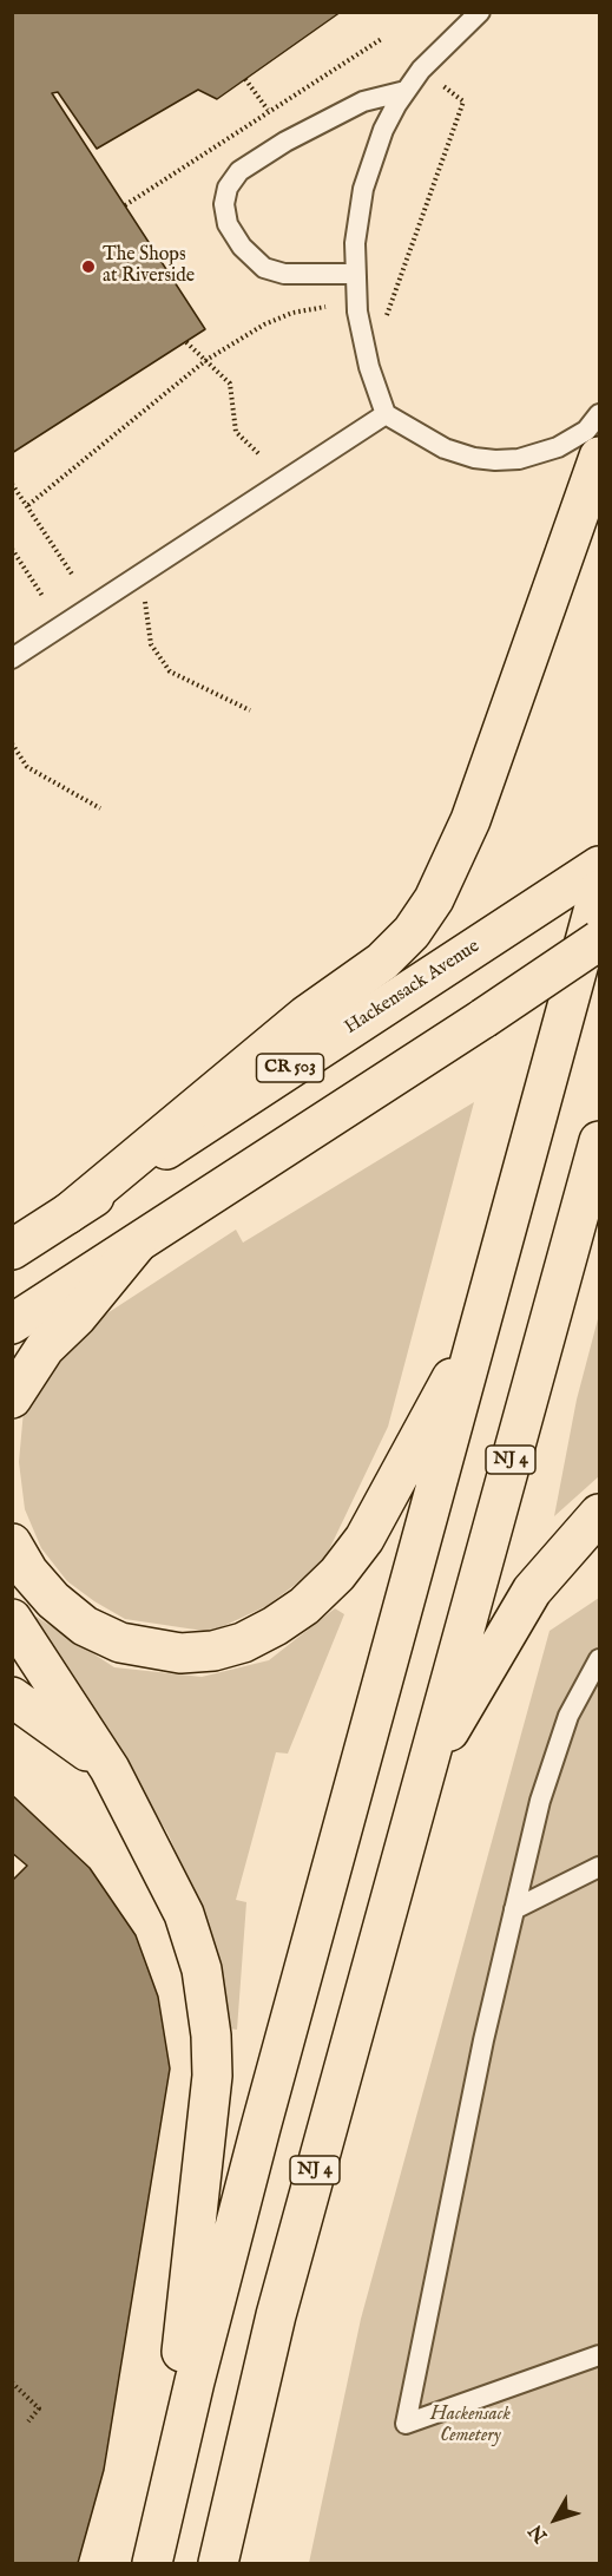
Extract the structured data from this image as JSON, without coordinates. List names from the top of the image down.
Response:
{
  "streets": {
    "main road": ["Hackensack Avenue", "CR 503", "NJ 4"]
  },
  "parks": ["Hackensack Cemetery"],
  "places": ["The Shops at Riverside"],
  "north": "bottom left"
}
